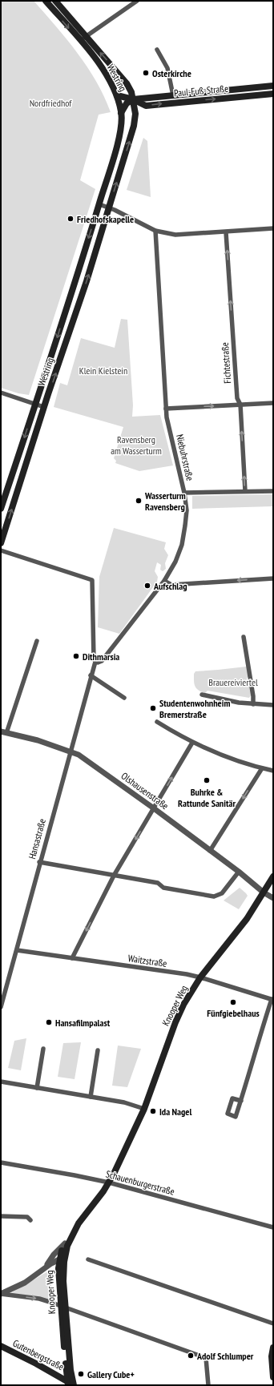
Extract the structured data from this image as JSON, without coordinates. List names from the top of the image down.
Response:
{
  "streets": {
    "main road": [
      "Westring",
      "Paul-Fuß-Straße",
      "Knooper Weg",
      "Gutenbergstraße"
    ],
    "street": [
      "Fichtestraße",
      "Niebuhrstraße",
      "Olshausenstraße",
      "Hansastraße",
      "Waitzstraße",
      "Schauenburgerstraße"
    ]
  },
  "crossings": [
    ["Westring", "Paul-Fuß-Straße"],
    ["Olshausenstraße", "Hansastraße"],
    ["Olshausenstraße", "Knooper Weg"],
    ["Hansastraße", "Waitzstraße"],
    ["Waitzstraße", "Knooper Weg"],
    ["Knooper Weg", "Schauenburgerstraße"],
    ["Knooper Weg", "Gutenbergstraße"]
  ],
  "one_way": ["Fichtestraße"],
  "parks": [
    "Nordfriedhof",
    "Klein Kielstein",
    "Ravensberg am Wasserturm",
    "Brauereiviertel"
  ],
  "places": [
    "Osterkirche",
    "Friedhofskapelle",
    "Wasserturm Ravensberg",
    "Aufschlag",
    "Dithmarsia",
    "Studentenwohnheim Bremerstraße",
    "Buhrke & Rattunde Sanitär",
    "Fünfgiebelhaus",
    "Hansafilmpalast",
    "Ida Nagel",
    "Adolf Schlumper",
    "Gallery Cube+"
  ]
}
